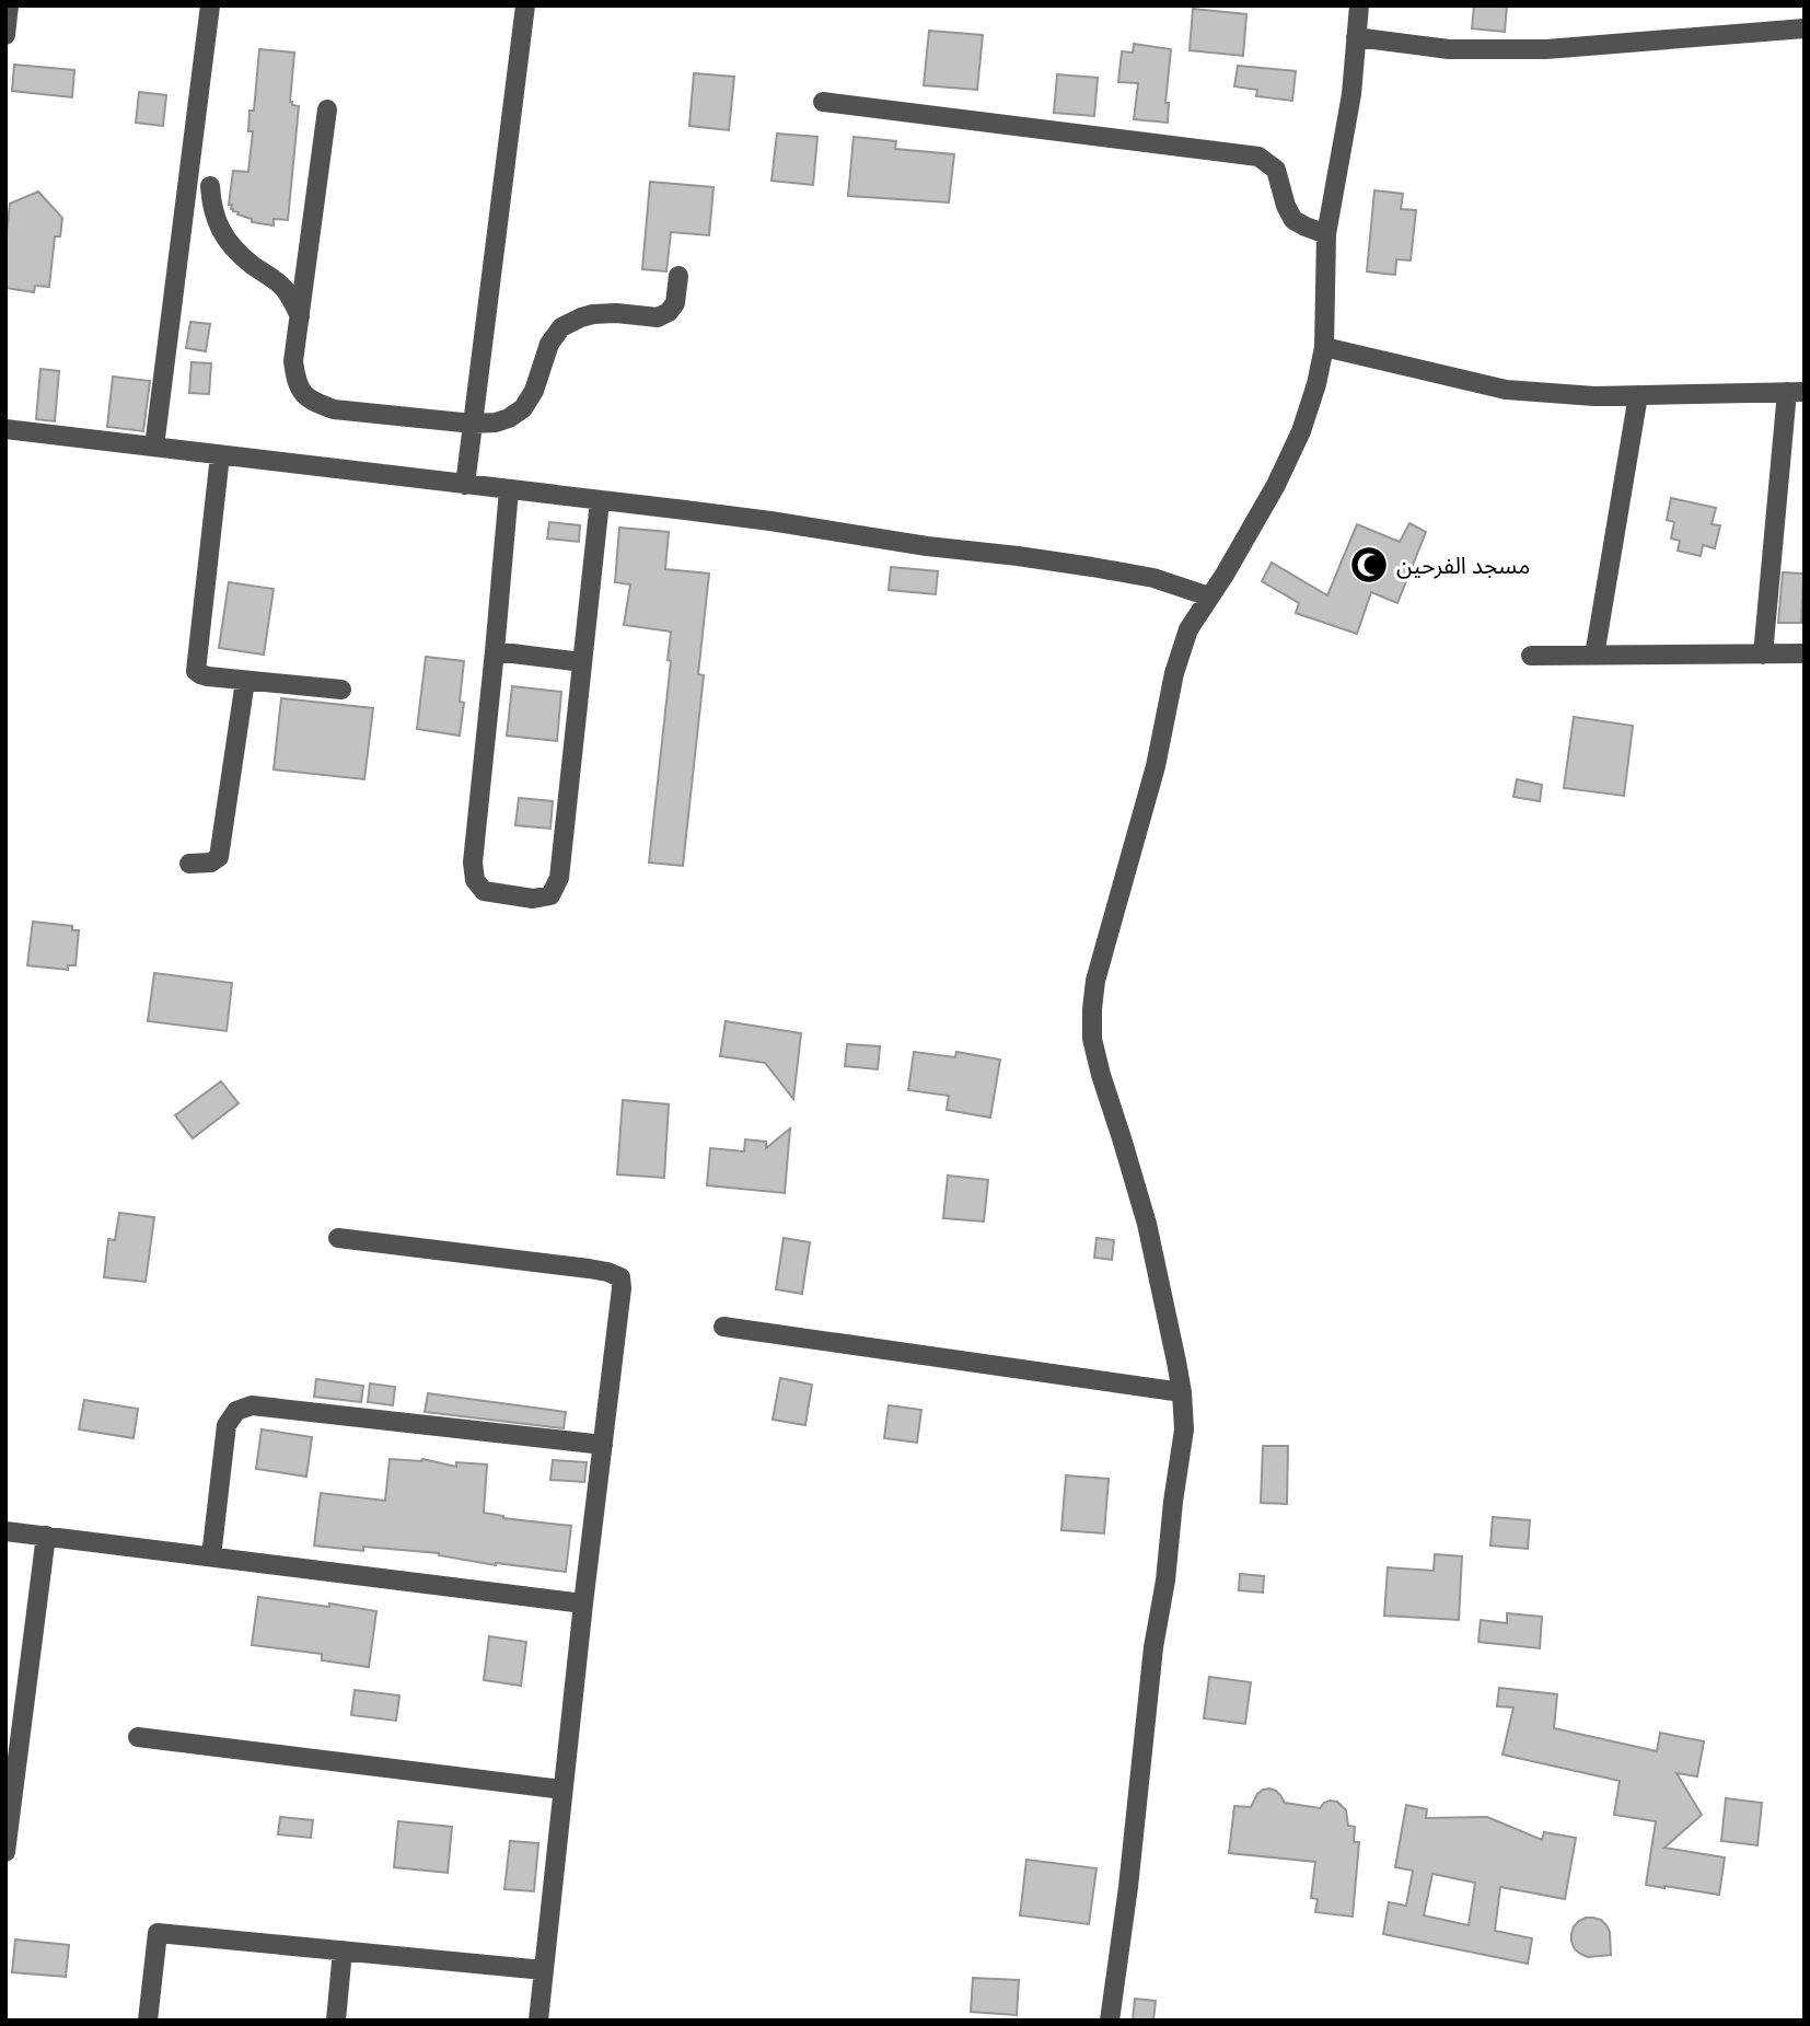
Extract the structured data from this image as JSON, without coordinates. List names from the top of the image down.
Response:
{
  "places": {
    "mosque": ["مسجد الفرحين"]
  }
}
